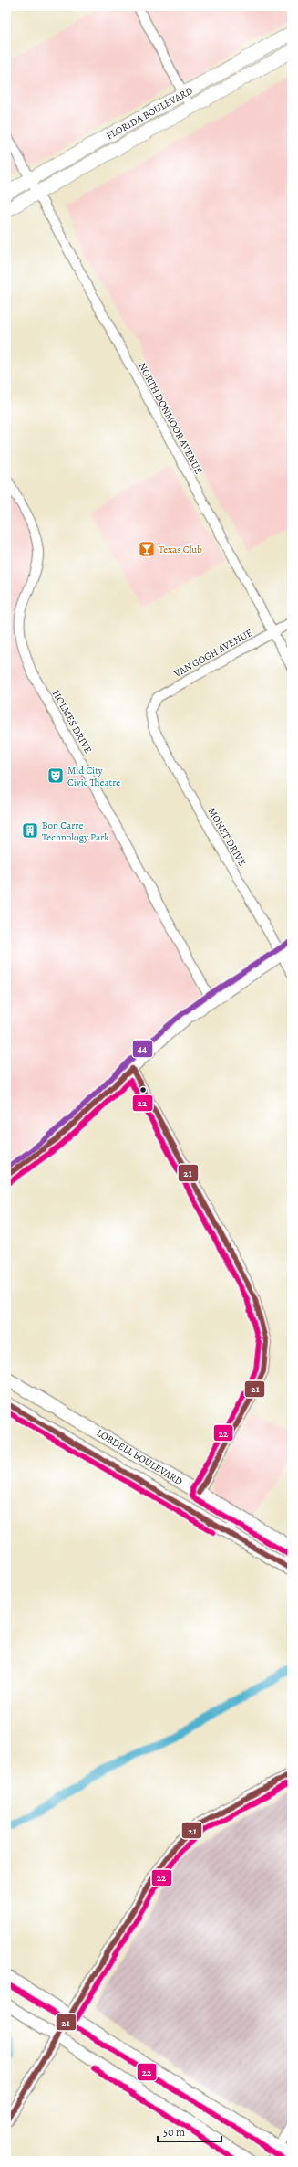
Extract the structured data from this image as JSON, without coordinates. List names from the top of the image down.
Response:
{
  "streets": {
    "main road": ["FLORIDA BOULEVARD", "LOBDELL BOULEVARD"],
    "street": [
      "NORTH DONMOOR AVENUE",
      "VAN GOGH AVENUE",
      "HOLMES DRIVE",
      "MONET DRIVE"
    ]
  },
  "crossings": [
    ["FLORIDA BOULEVARD", "NORTH DONMOOR AVENUE"],
    ["NORTH DONMOOR AVENUE", "VAN GOGH AVENUE"],
    ["VAN GOGH AVENUE", "MONET DRIVE"]
  ],
  "places": {
    "bar": ["Texas Club"],
    "theatre": ["Mid City Civic Theatre"],
    "building": ["Bon Carre Technology Park"]
  },
  "lines": ["transit line 44", "transit line 21", "transit line 22"],
  "scale_bar": "50 m"
}
